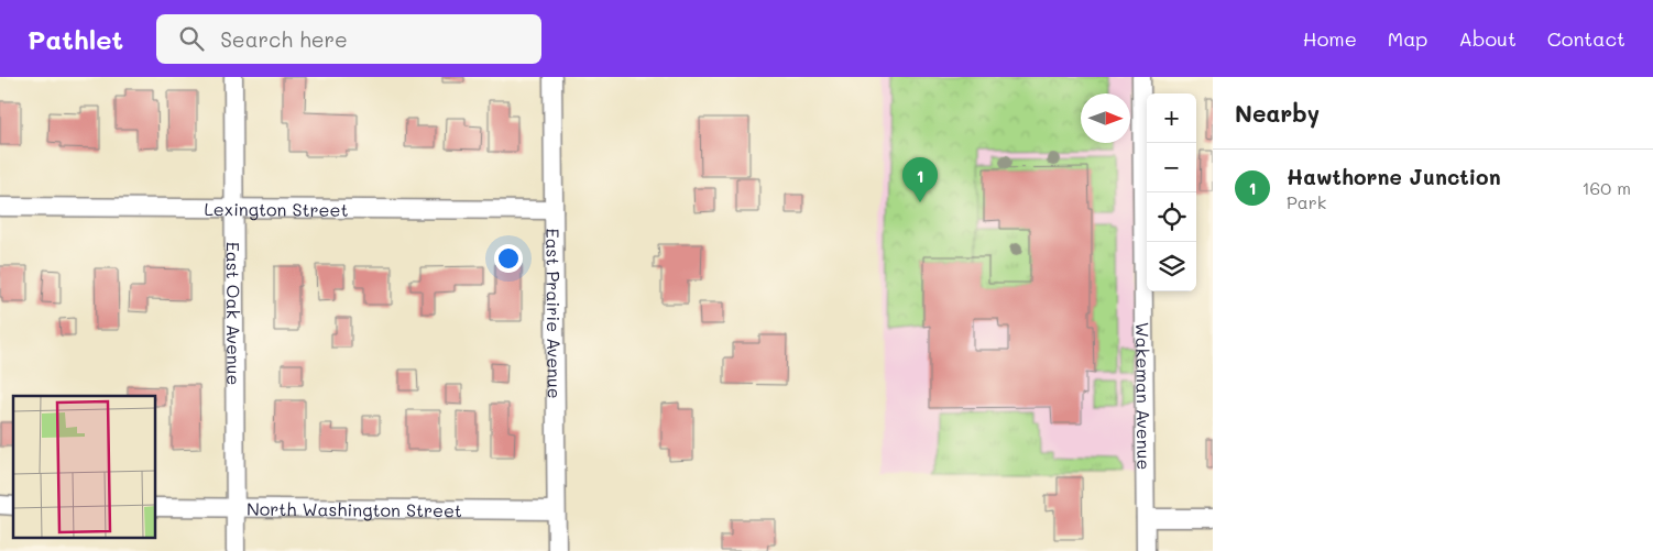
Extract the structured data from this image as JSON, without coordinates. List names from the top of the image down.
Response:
{
  "streets": {
    "street": [
      "Lexington Street",
      "East Oak Avenue",
      "East Prairie Avenue",
      "Wakeman Avenue",
      "North Washington Street"
    ]
  },
  "crossings": [
    ["Lexington Street", "East Oak Avenue"],
    ["Lexington Street", "East Prairie Avenue"],
    ["East Oak Avenue", "North Washington Street"],
    ["East Prairie Avenue", "North Washington Street"]
  ],
  "north": "right",
  "page": {
    "header": "Pathlet",
    "search": "Search here",
    "nav": [
      "Home",
      "Map",
      "About",
      "Contact"
    ],
    "heading": "Nearby",
    "map_buttons": ["+", "−"],
    "list": [
      {
        "mark": "1",
        "name": "Hawthorne Junction",
        "note": "Park",
        "value": "160 m"
      }
    ],
    "pins": "1"
  }
}
